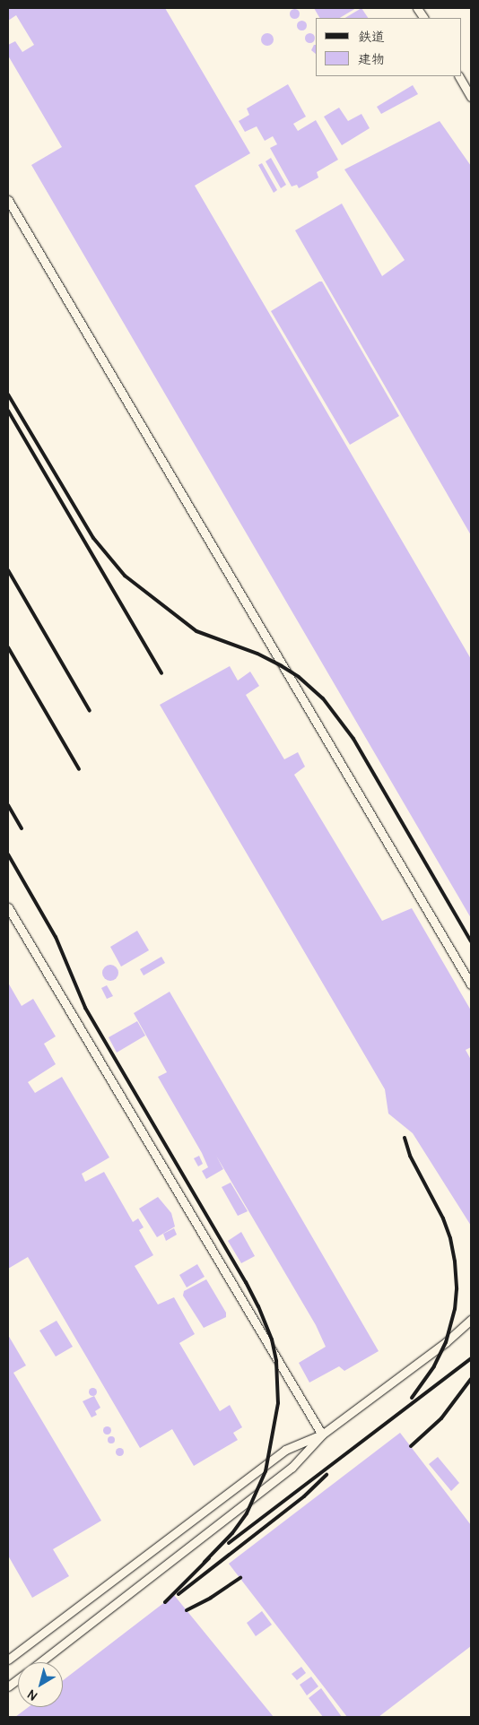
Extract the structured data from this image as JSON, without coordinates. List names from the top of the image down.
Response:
{
  "legend": ["鉄道", "建物"],
  "north": "bottom left"
}
